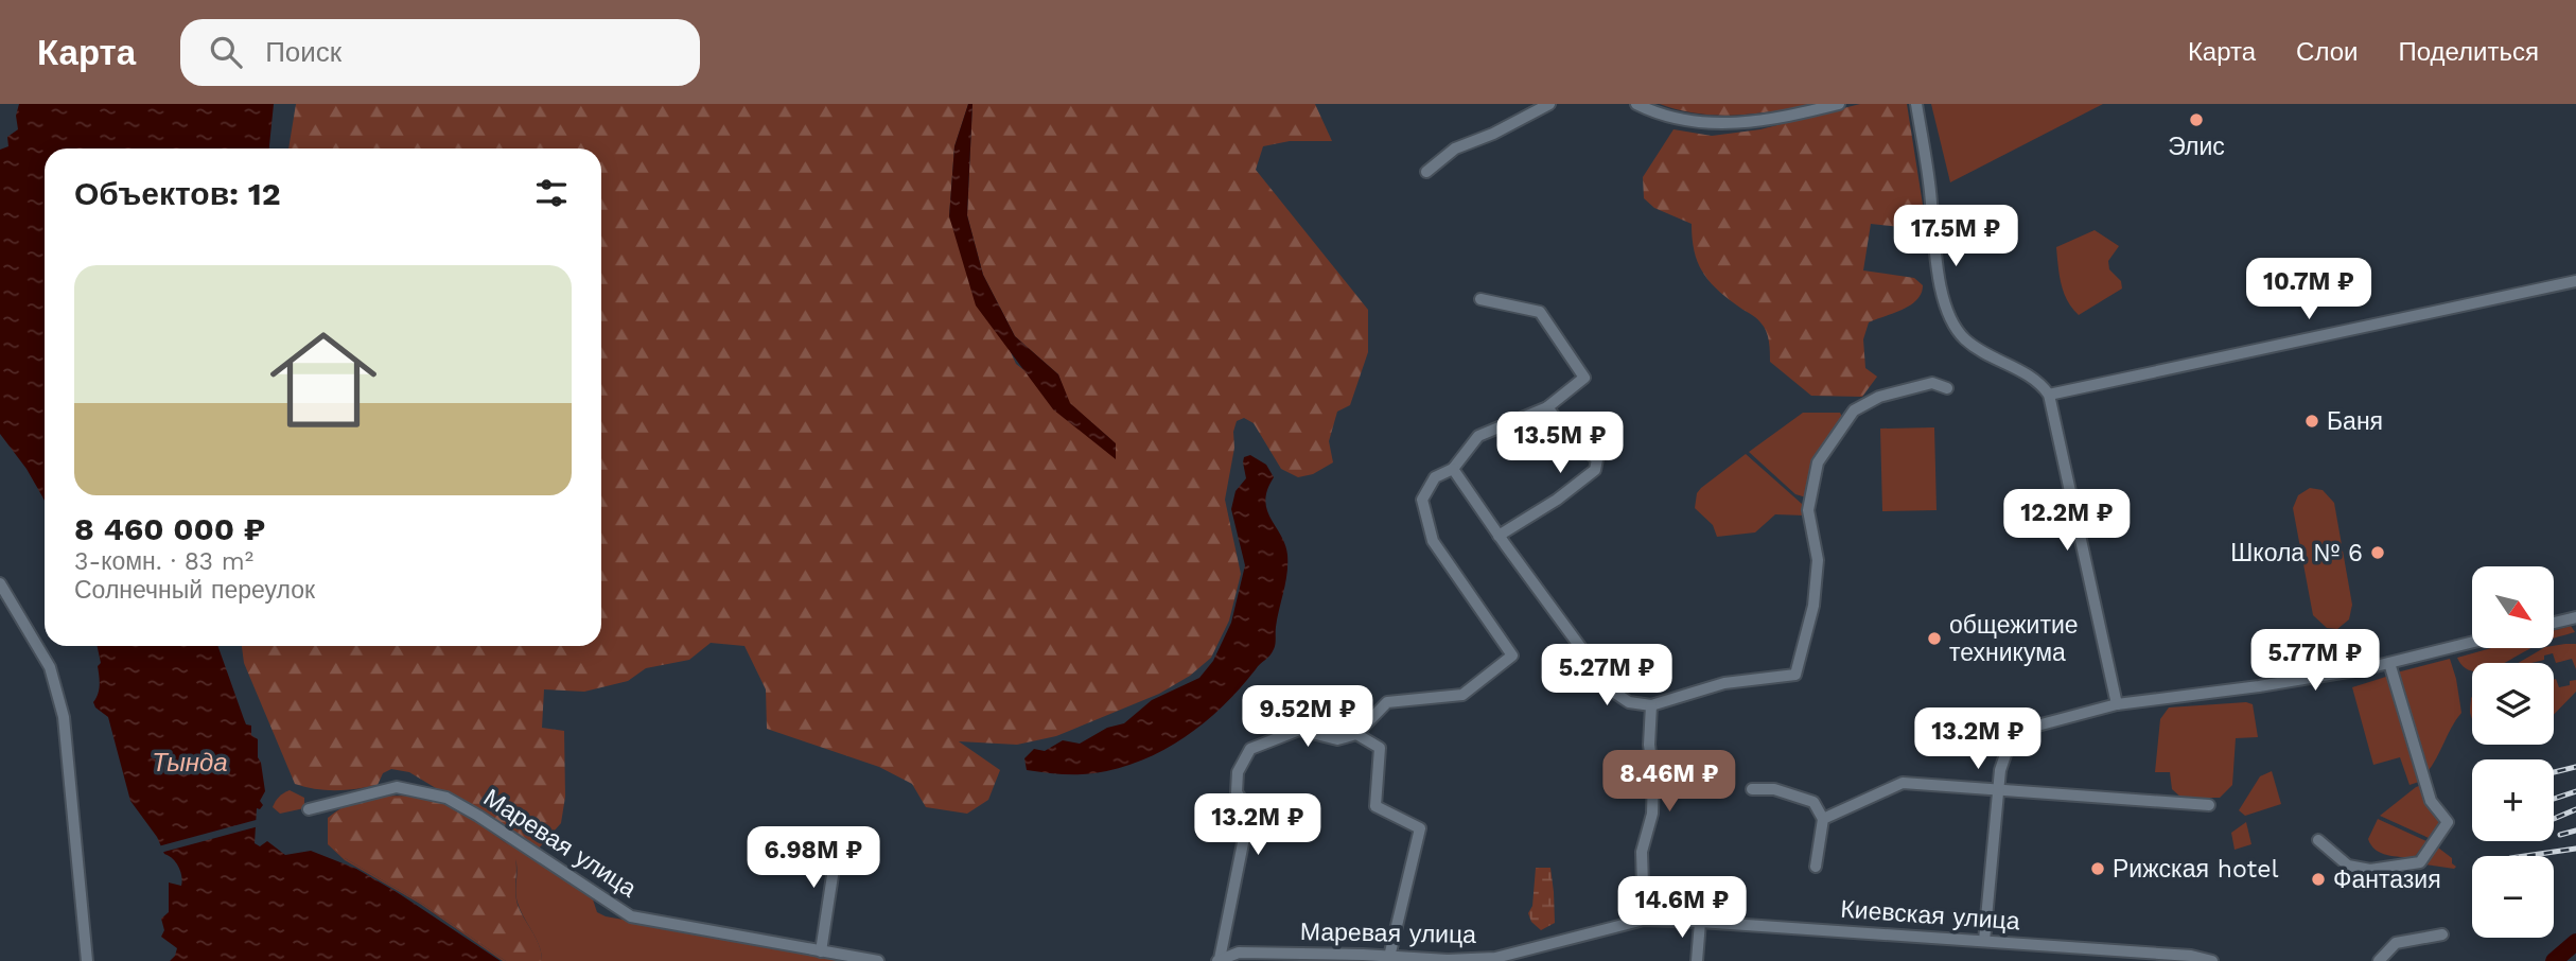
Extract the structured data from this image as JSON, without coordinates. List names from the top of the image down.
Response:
{
  "streets": {
    "street": ["Маревая улица", "Киевская улица"]
  },
  "crossings": [
    ["Маревая улица", "Киевская улица"]
  ],
  "water": ["Тында"],
  "places": [
    "Элис",
    "Баня",
    "Школа № 6",
    "общежитие техникума",
    "Рижская hotel",
    "Фантазия"
  ],
  "north": "bottom right",
  "page": {
    "header": "Карта",
    "search": "Поиск",
    "nav": ["Карта", "Слои", "Поделиться"],
    "heading": "Объектов: 12",
    "price": [
      "17.5M ₽",
      "10.7M ₽",
      "13.5M ₽",
      "12.2M ₽",
      "5.77M ₽",
      "5.27M ₽",
      "9.52M ₽",
      "13.2M ₽",
      "8.46M ₽",
      "13.2M ₽",
      "6.98M ₽",
      "14.6M ₽"
    ],
    "list": [
      {
        "name": "8 460 000 ₽",
        "note": "3-комн. · 83 m² · Солнечный переулок"
      }
    ],
    "map_buttons": ["+", "−"]
  }
}
